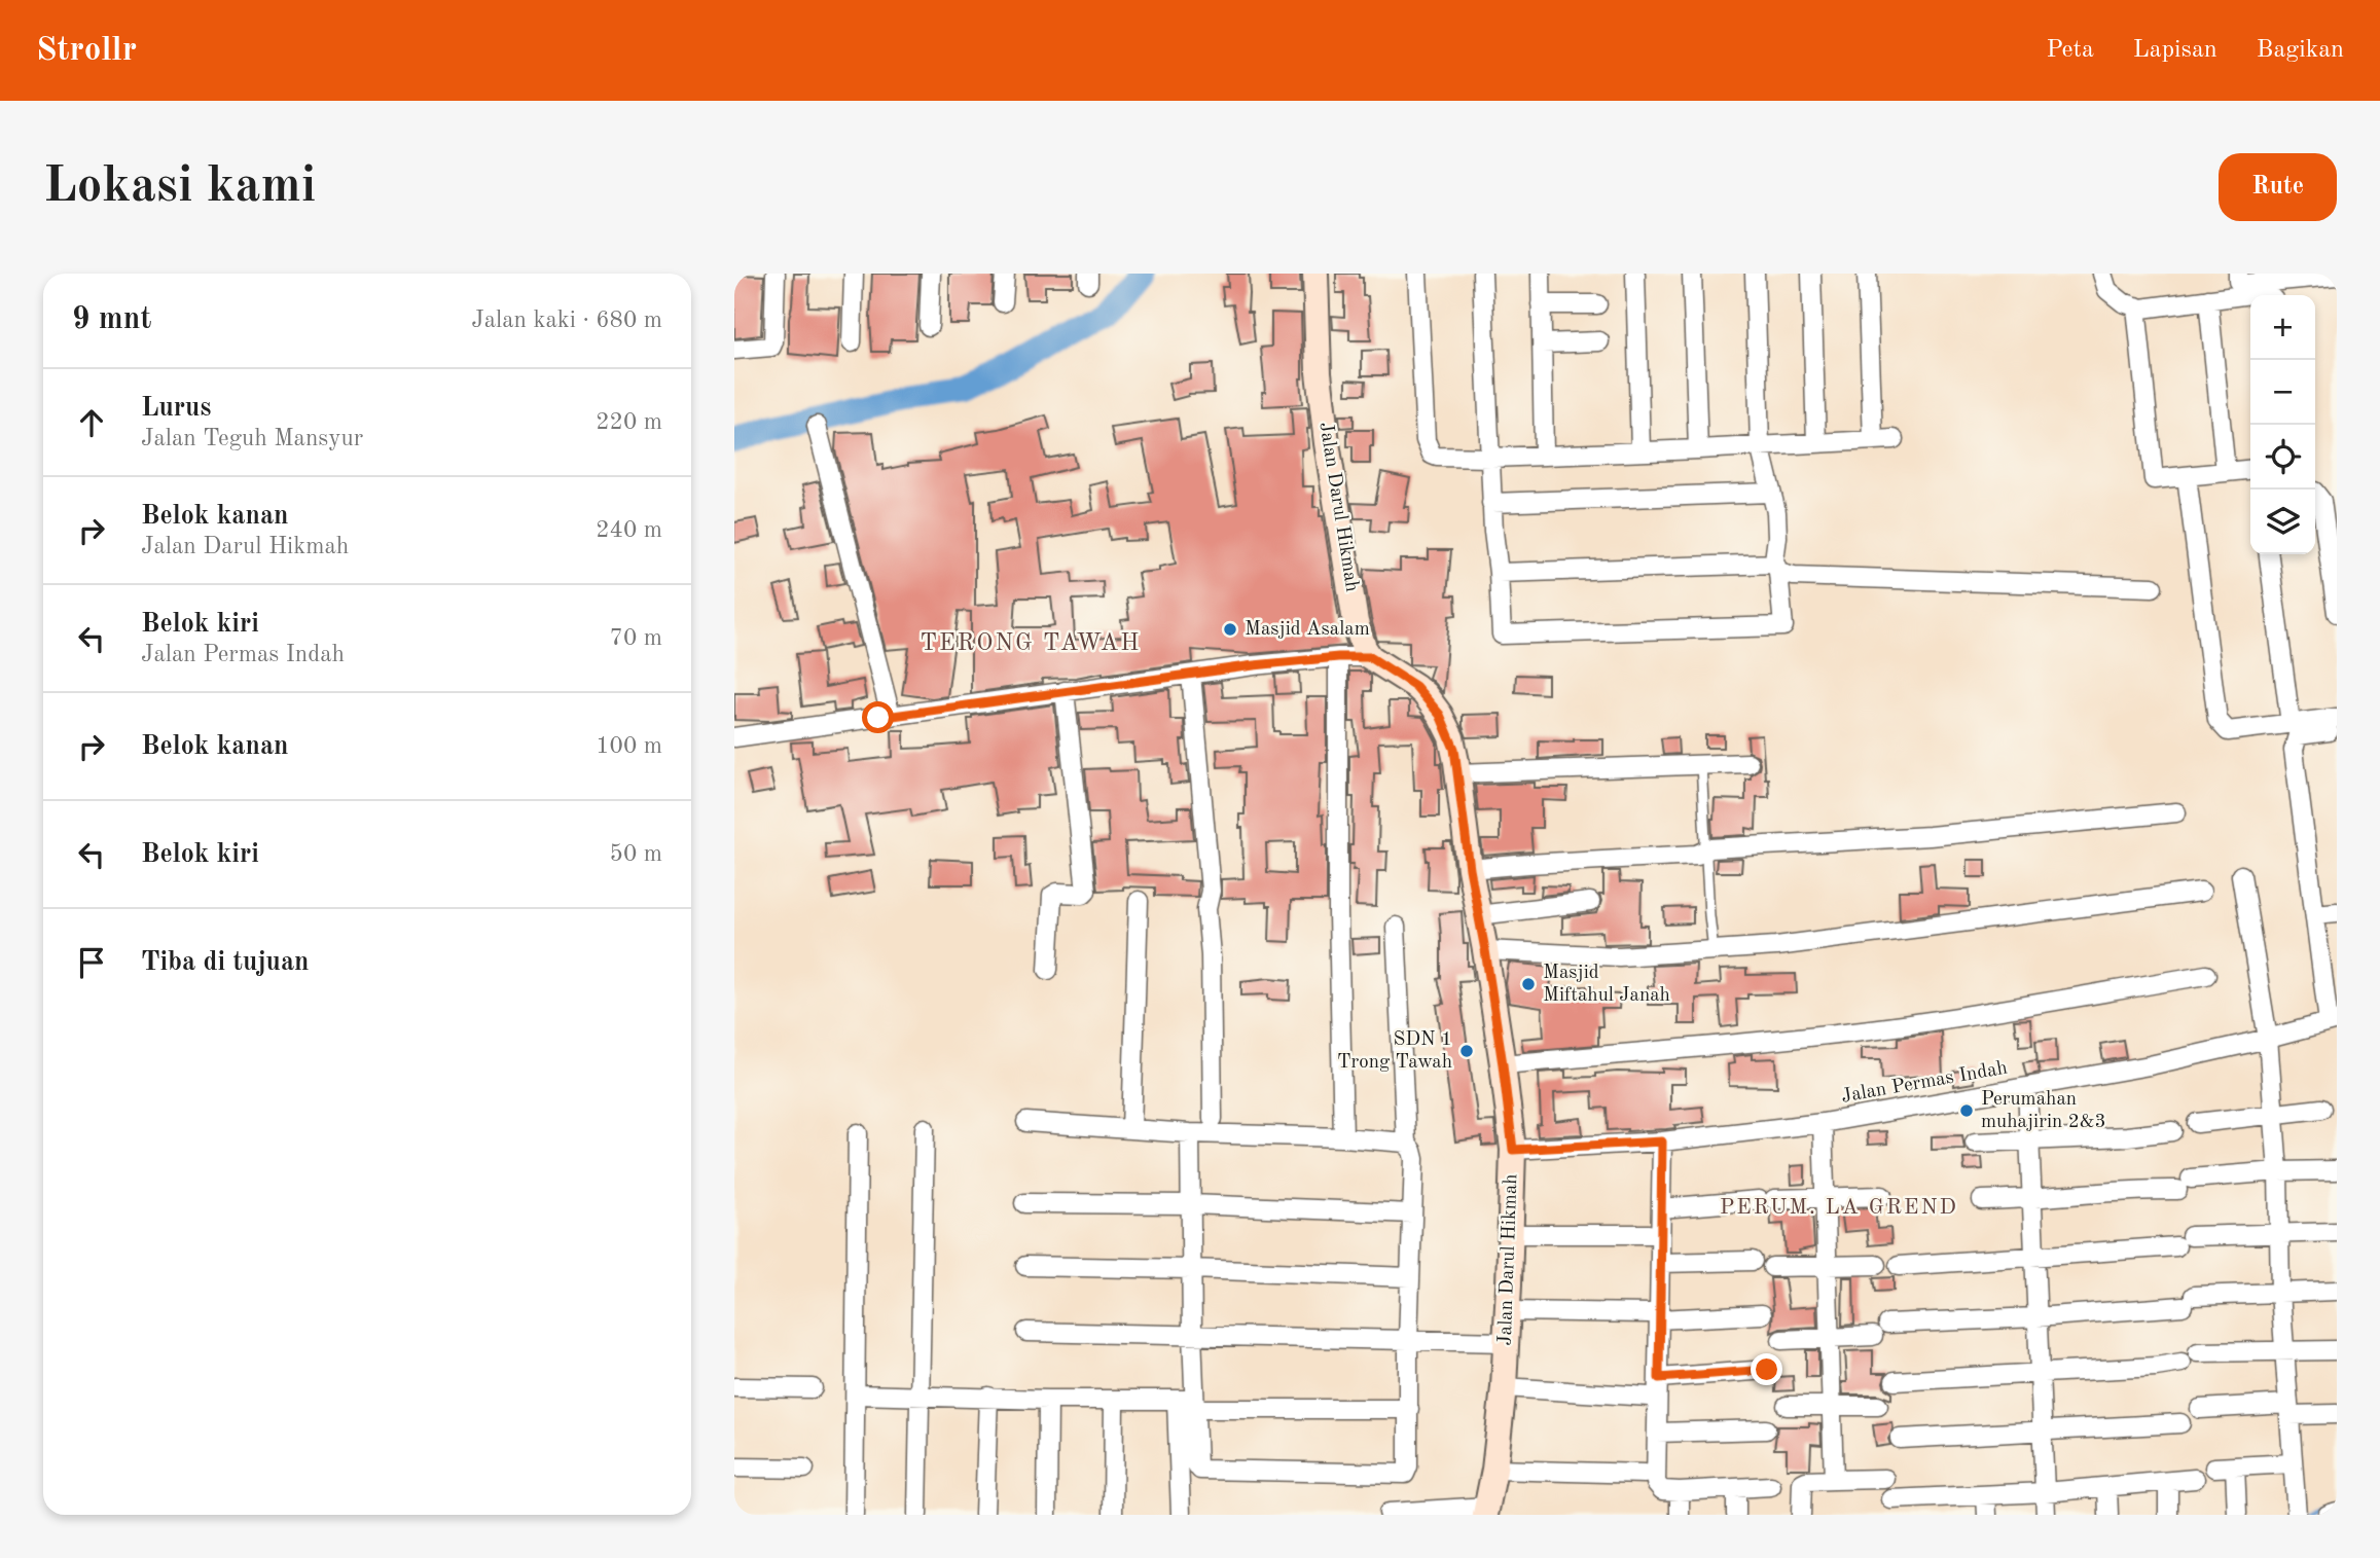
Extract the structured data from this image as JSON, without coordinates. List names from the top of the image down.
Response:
{
  "streets": {
    "street": ["Jalan Darul Hikmah", "Jalan Permas Indah"]
  },
  "crossings": [
    ["Jalan Darul Hikmah", "Jalan Permas Indah"]
  ],
  "districts": ["TERONG TAWAH", "PERUM. LA GREND"],
  "places": [
    "Masjid Asalam",
    "Masjid Miftahul Janah",
    "SDN 1 Trong Tawah",
    "Perumahan muhajirin 2&3"
  ],
  "page": {
    "header": "Strollr",
    "nav": ["Peta", "Lapisan", "Bagikan"],
    "buttons": "Rute",
    "title": "Lokasi kami",
    "heading": ["9 mnt", "Jalan kaki · 680 m"],
    "map_buttons": ["+", "−"],
    "list": [
      ["Lurus", "Jalan Teguh Mansyur", "220 m"],
      ["Belok kanan", "Jalan Darul Hikmah", "240 m"],
      ["Belok kiri", "Jalan Permas Indah", "70 m"],
      ["Belok kanan", "100 m"],
      ["Belok kiri", "50 m"],
      "Tiba di tujuan"
    ]
  }
}
